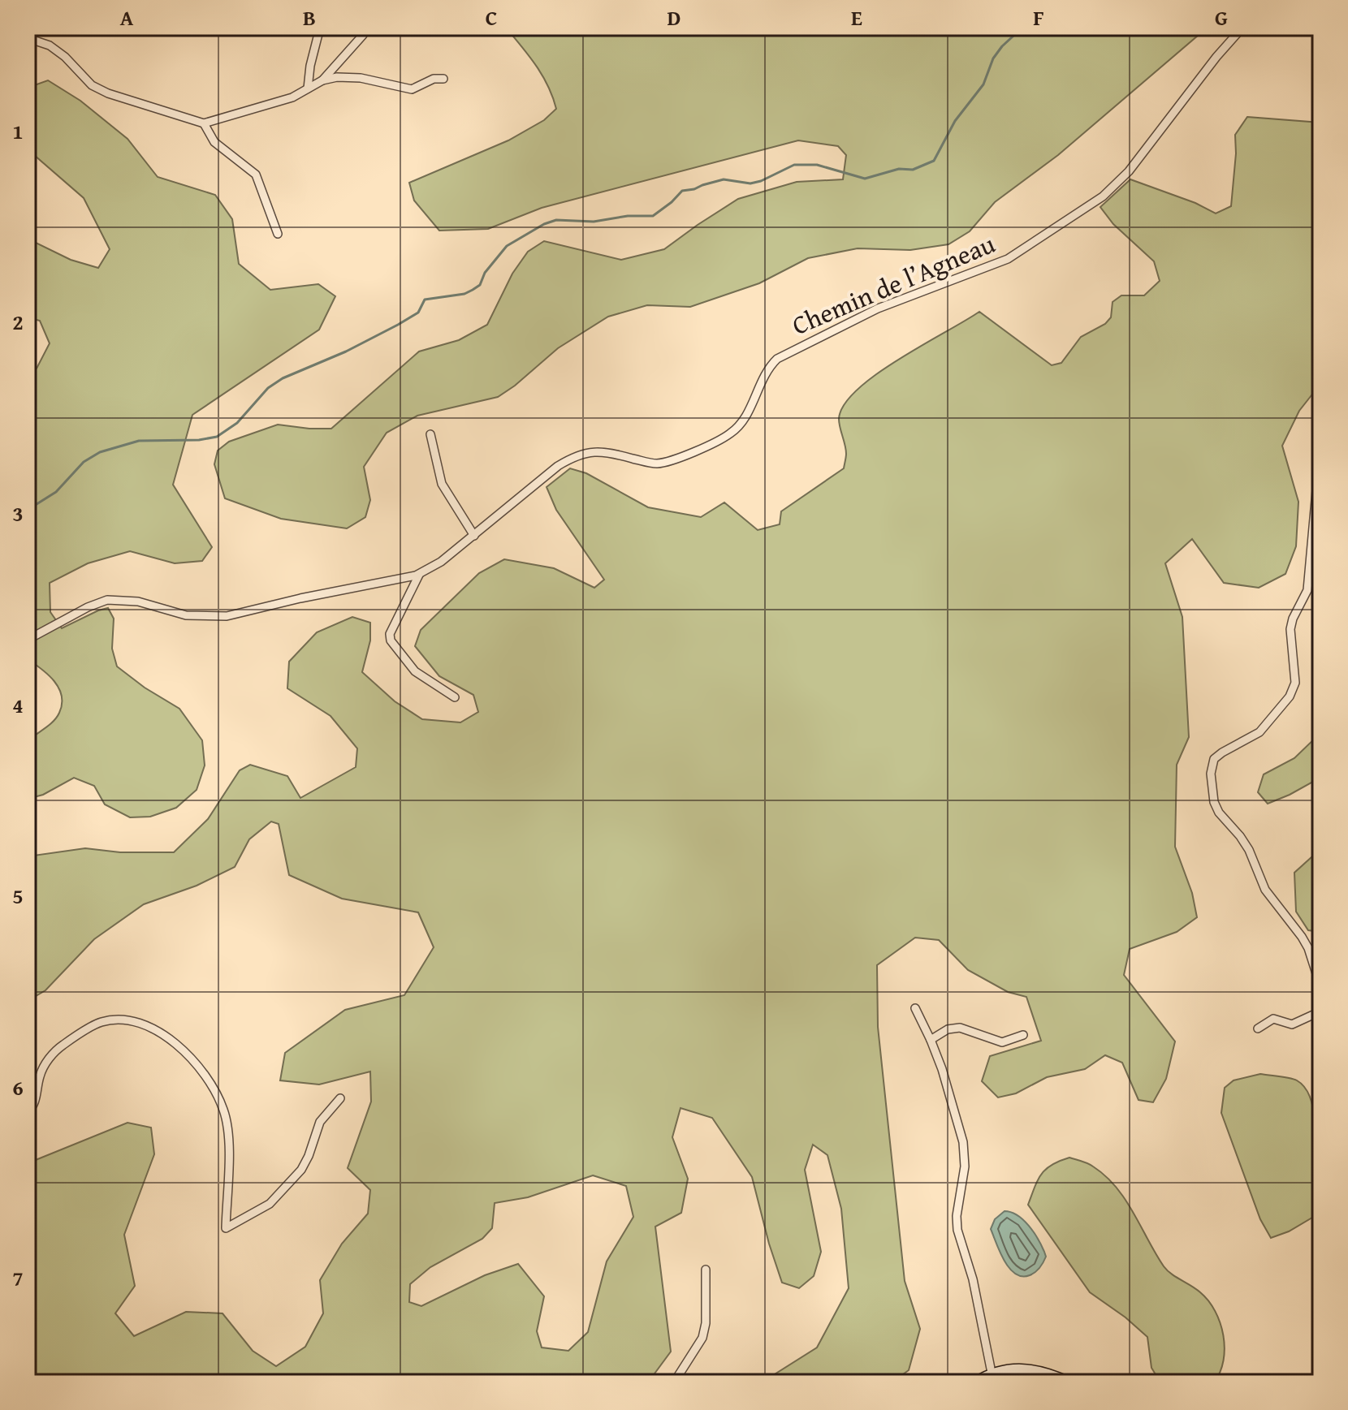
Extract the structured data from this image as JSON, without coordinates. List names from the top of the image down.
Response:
{
  "streets": {
    "street": ["Chemin de l’Agneau"]
  },
  "grid": {
    "columns": [
      "A",
      "B",
      "C",
      "D",
      "E",
      "F",
      "G"
    ],
    "rows": [
      "1",
      "2",
      "3",
      "4",
      "5",
      "6",
      "7"
    ]
  }
}
